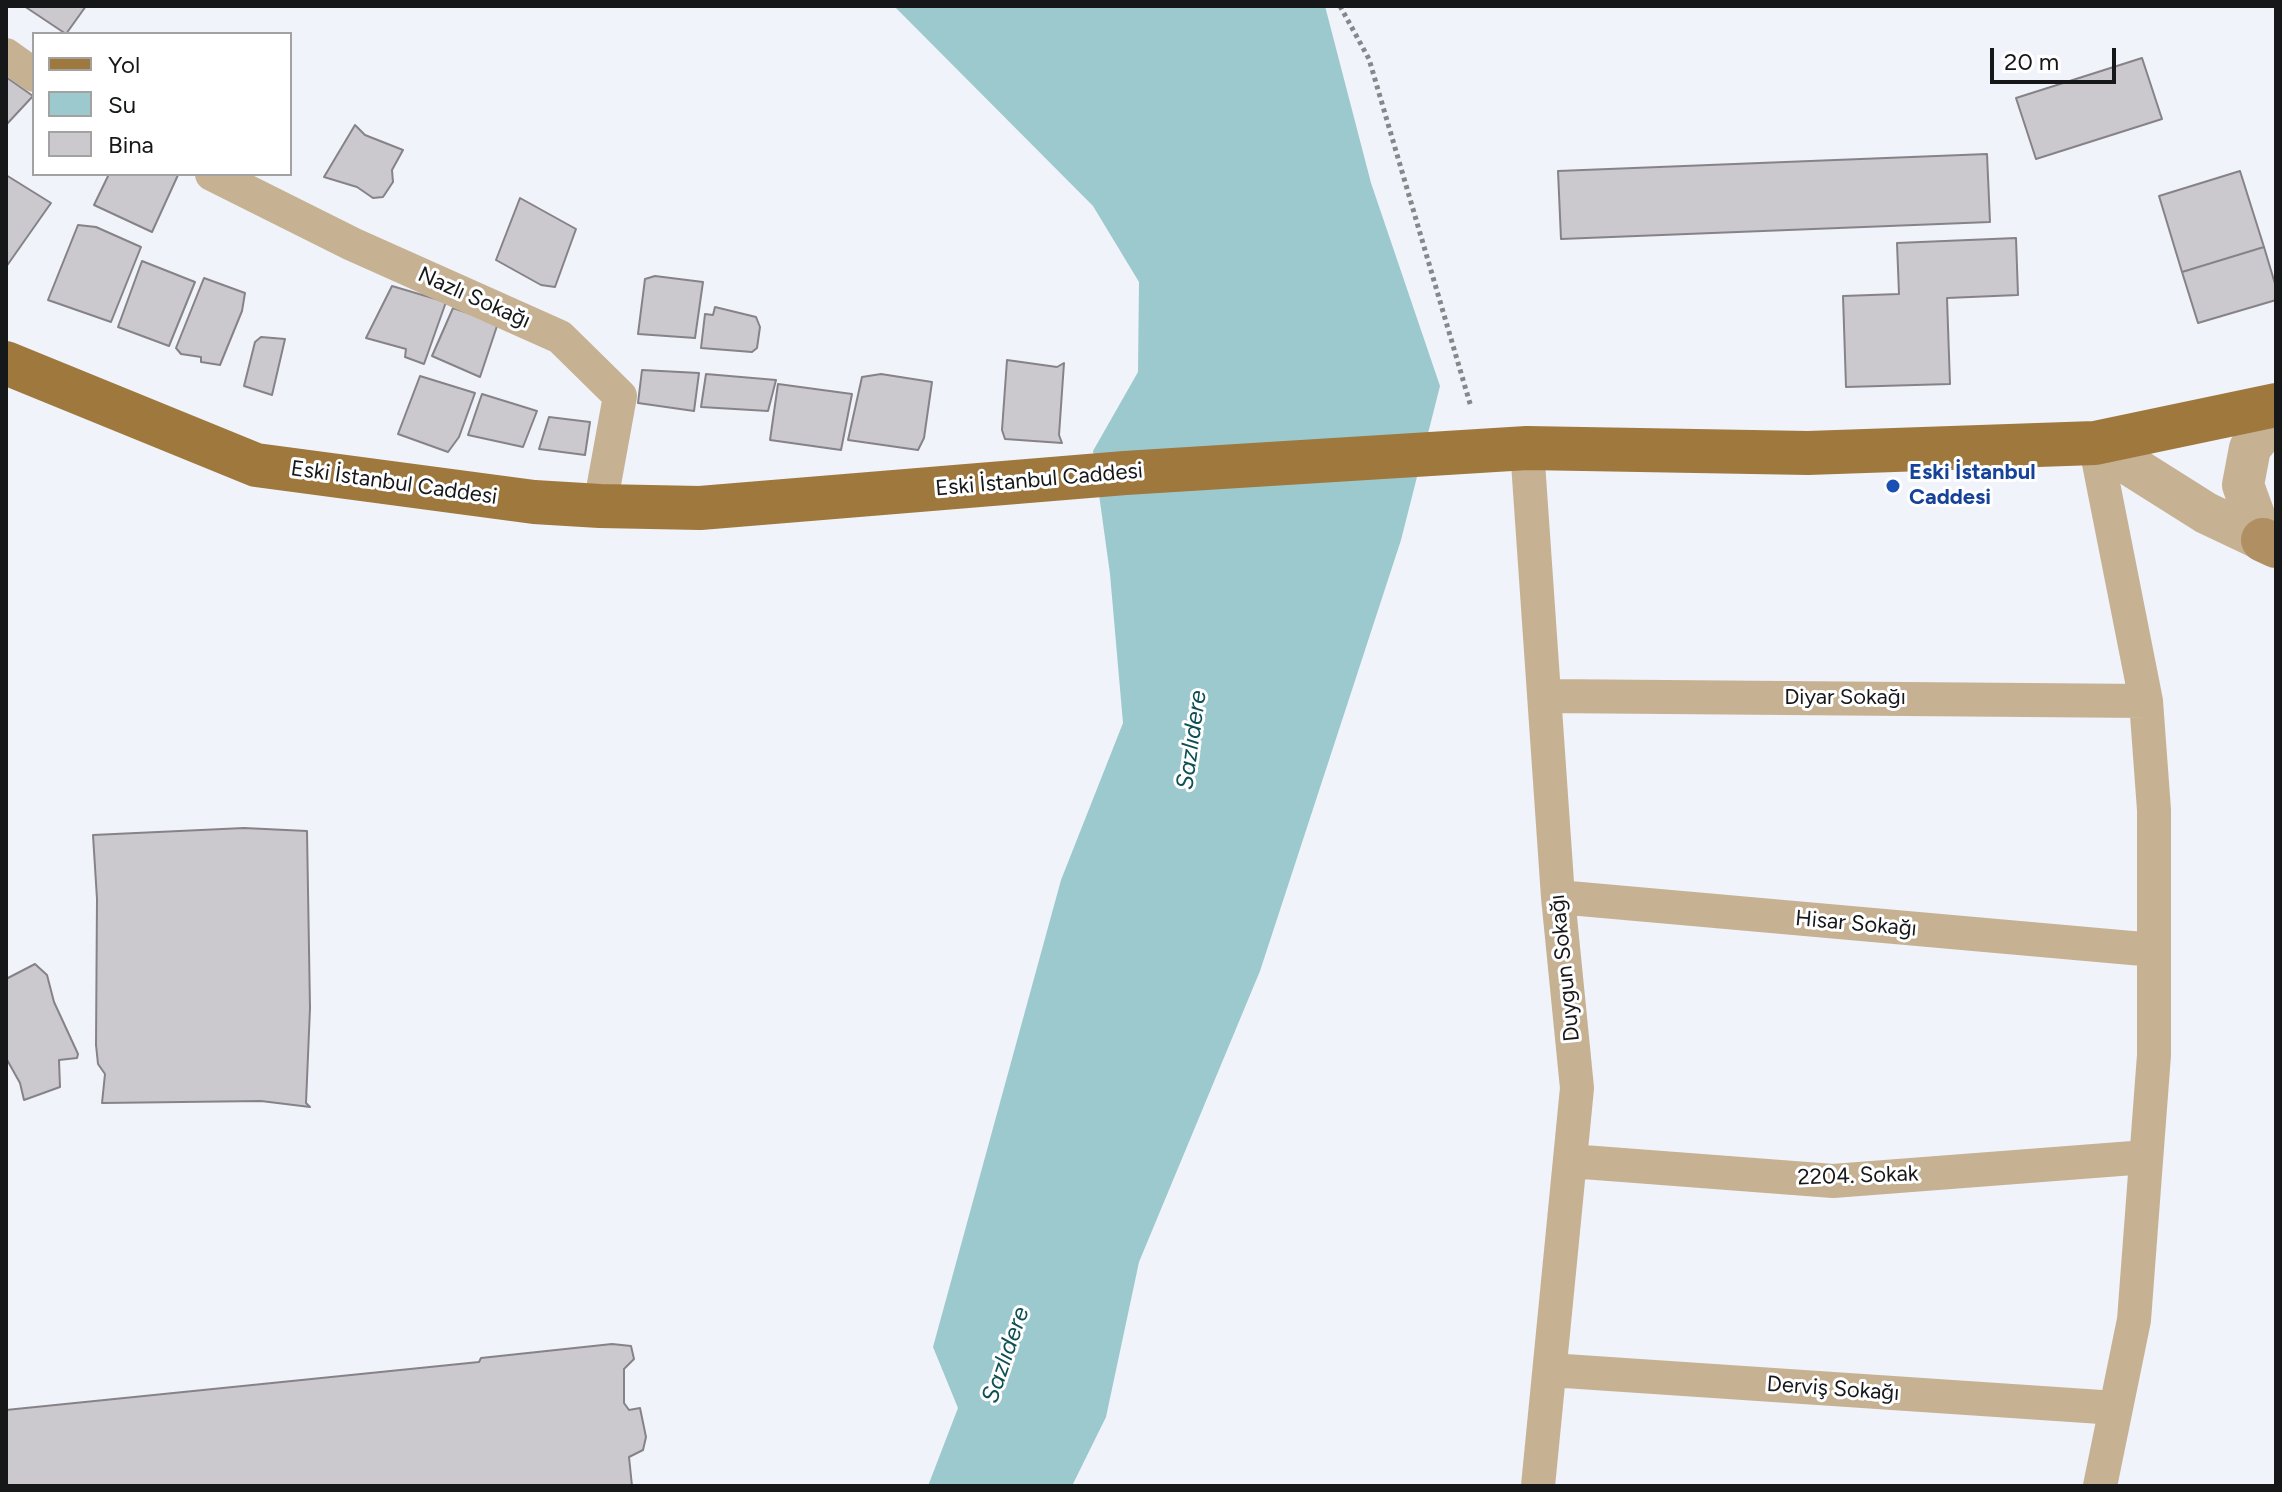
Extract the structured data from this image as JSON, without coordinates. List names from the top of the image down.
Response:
{
  "streets": {
    "main road": ["Eski İstanbul Caddesi"],
    "street": [
      "Nazlı Sokağı",
      "Diyar Sokağı",
      "Hisar Sokağı",
      "Duygun Sokağı",
      "2204. Sokak",
      "Derviş Sokağı"
    ]
  },
  "crossings": [
    ["Nazlı Sokağı", "Eski İstanbul Caddesi"],
    ["Eski İstanbul Caddesi", "Duygun Sokağı"],
    ["Diyar Sokağı", "Duygun Sokağı"],
    ["Hisar Sokağı", "Duygun Sokağı"],
    ["Duygun Sokağı", "2204. Sokak"],
    ["Duygun Sokağı", "Derviş Sokağı"]
  ],
  "water": ["Sazlıdere"],
  "places": ["Eski İstanbul Caddesi"],
  "legend": ["Yol", "Su", "Bina"],
  "scale_bar": "20 m"
}
